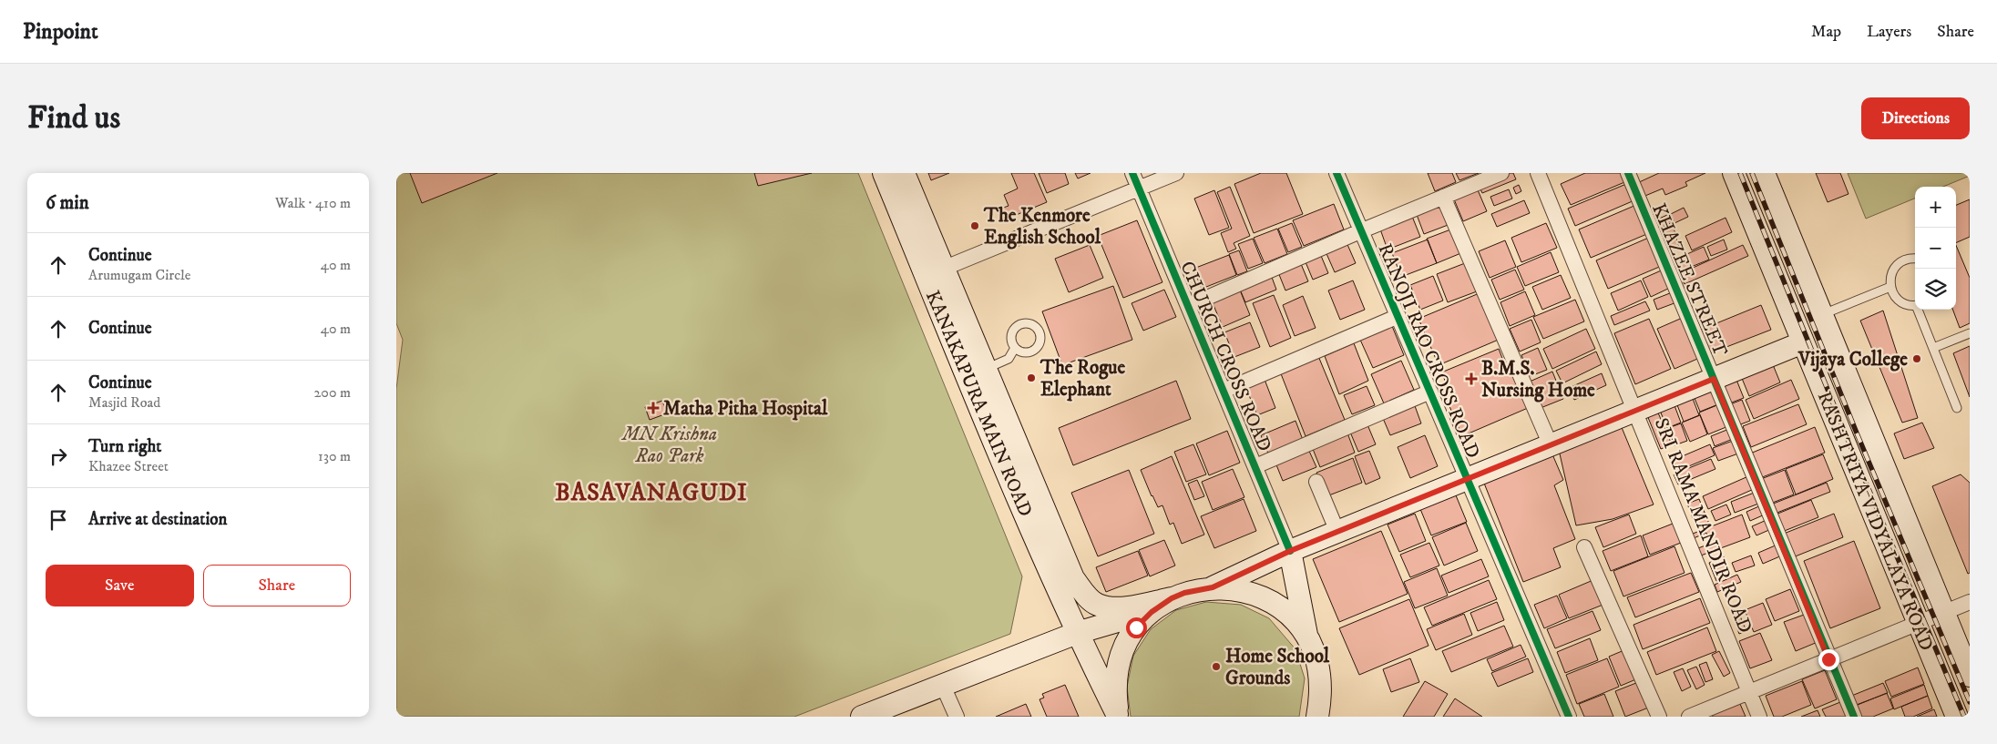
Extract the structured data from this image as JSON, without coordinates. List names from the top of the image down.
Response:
{
  "streets": {
    "main road": ["KANAKAPURA MAIN ROAD", "RASHTRIYA VIDYALAYA ROAD"],
    "street": [
      "KHAZEE STREET",
      "RANOJI RAO CROSS ROAD",
      "CHURCH CROSS ROAD",
      "SRI RAMA MANDIR ROAD"
    ]
  },
  "districts": ["BASAVANAGUDI"],
  "parks": ["MN Krishna Rao Park"],
  "places": {
    "other": [
      "The Kenmore English School",
      "Vijaya College",
      "The Rogue Elephant",
      "Home School Grounds"
    ],
    "health": ["B.M.S. Nursing Home", "Matha Pitha Hospital"]
  },
  "page": {
    "header": "Pinpoint",
    "nav": ["Map", "Layers", "Share"],
    "buttons": [
      "Directions",
      ["Save", "Share"]
    ],
    "title": "Find us",
    "heading": ["6 min", "Walk · 410 m"],
    "map_buttons": ["+", "−"],
    "list": [
      ["Continue", "Arumugam Circle", "40 m"],
      ["Continue", "40 m"],
      ["Continue", "Masjid Road", "200 m"],
      ["Turn right", "Khazee Street", "130 m"],
      "Arrive at destination"
    ]
  }
}
